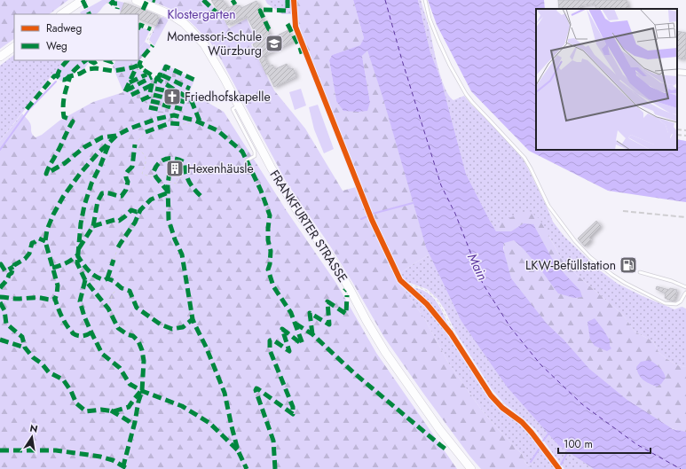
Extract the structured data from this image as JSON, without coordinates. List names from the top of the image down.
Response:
{
  "streets": {
    "main road": ["FRANKFURTER STRASSE"]
  },
  "water": ["Main"],
  "parks": ["Klostergarten"],
  "places": {
    "school or university": ["Montessori-Schule Würzburg"],
    "church": ["Friedhofskapelle"],
    "building": ["Hexenhäusle"],
    "fuel station": ["LKW-Befüllstation"]
  },
  "legend": ["Radweg", "Weg"],
  "scale_bar": "100 m",
  "north": "top"
}
